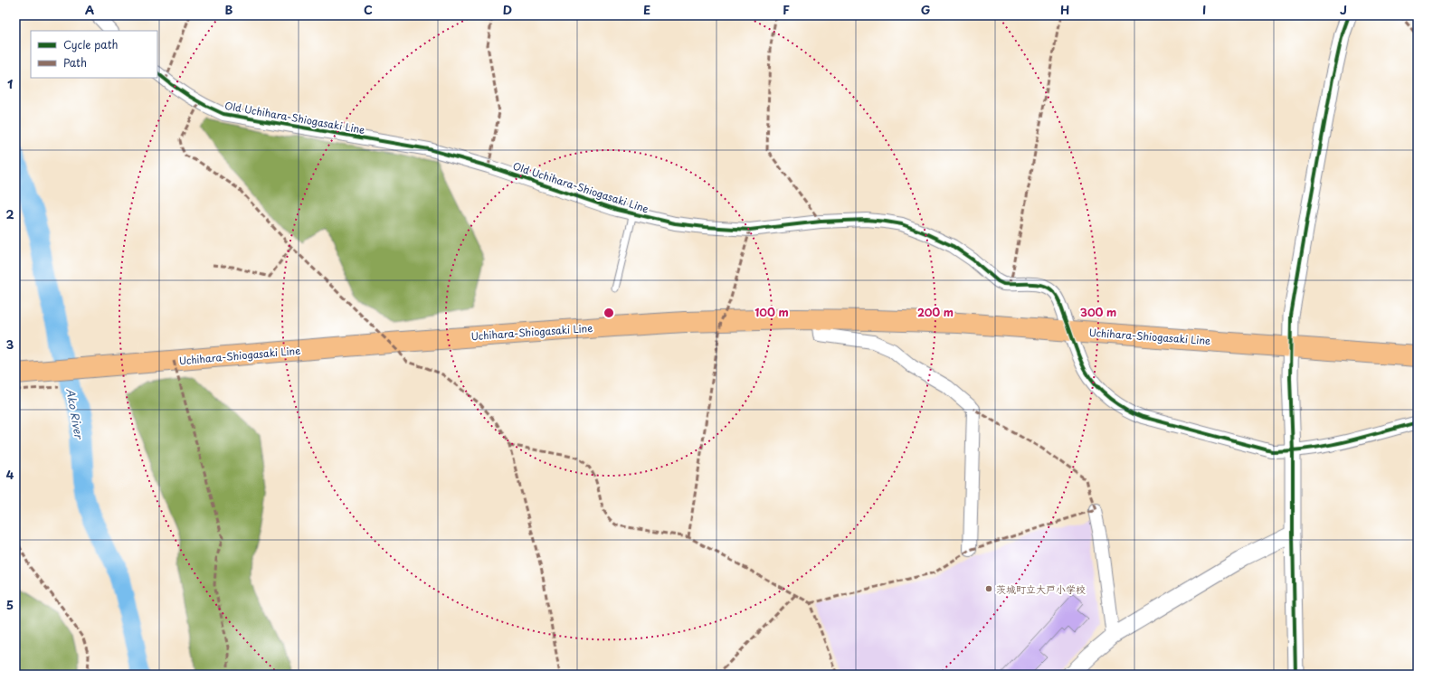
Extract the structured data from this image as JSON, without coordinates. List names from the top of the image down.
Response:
{
  "streets": {
    "main road": ["Uchihara-Shiogasaki Line"],
    "street": ["Old Uchihara-Shiogasaki Line"]
  },
  "crossings": [
    ["Old Uchihara-Shiogasaki Line", "Uchihara-Shiogasaki Line"]
  ],
  "water": ["Ako River"],
  "places": ["茨城町立大戸小学校"],
  "legend": ["Cycle path", "Path"],
  "grid": {
    "columns": [
      "A",
      "B",
      "C",
      "D",
      "E",
      "F",
      "G",
      "H",
      "I",
      "J"
    ],
    "rows": [
      "1",
      "2",
      "3",
      "4",
      "5"
    ]
  },
  "rings": ["100 m", "200 m", "300 m"]
}
